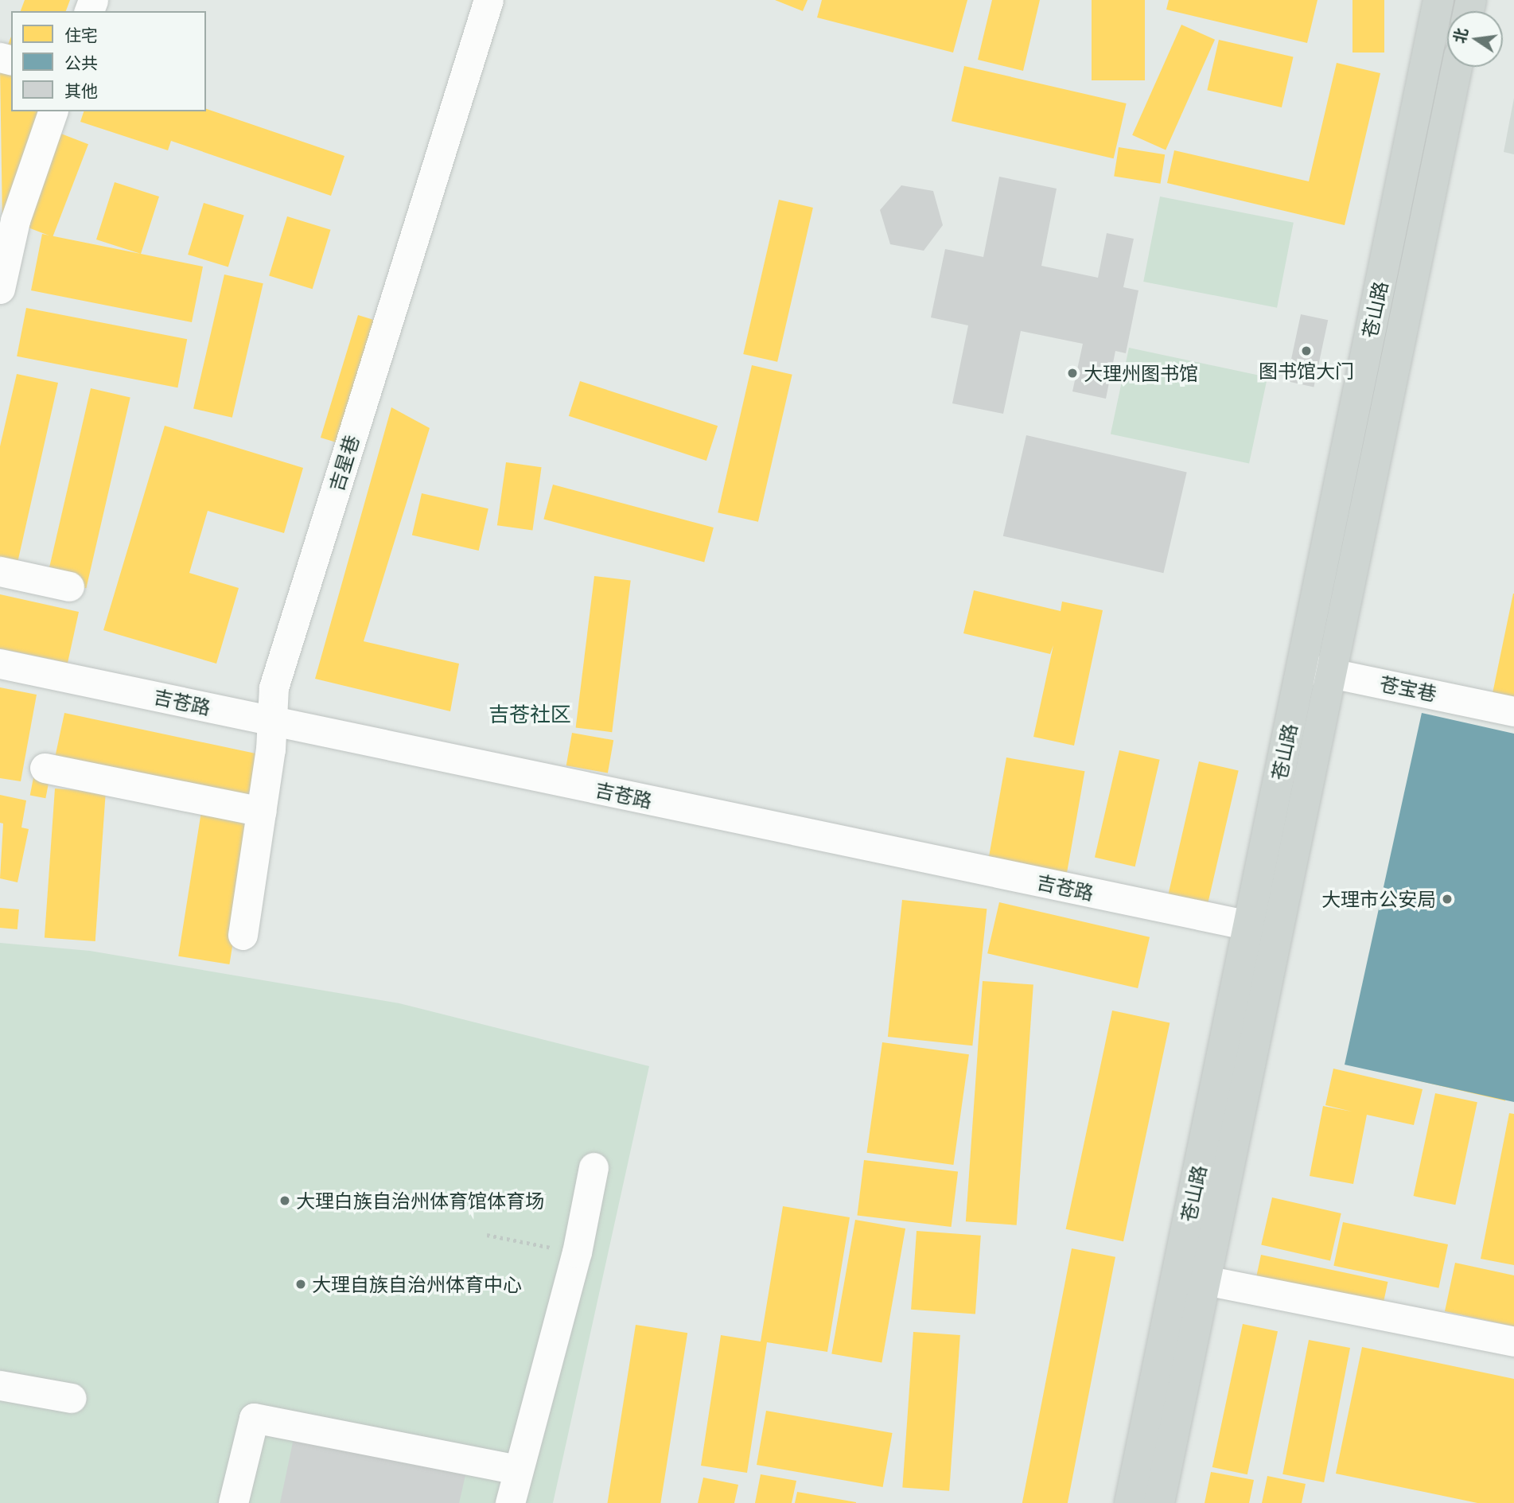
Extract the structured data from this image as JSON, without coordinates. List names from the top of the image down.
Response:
{
  "streets": {
    "main road": ["苍山路"],
    "street": ["吉星巷", "苍宝巷", "吉苍路"]
  },
  "crossings": [
    ["苍山路", "苍宝巷"],
    ["苍山路", "吉苍路"],
    ["吉星巷", "吉苍路"]
  ],
  "districts": ["吉苍社区"],
  "places": [
    "图书馆大门",
    "大理州图书馆",
    "大理市公安局",
    "大理白族自治州体育馆体育场",
    "大理自族自治州体育中心"
  ],
  "legend": ["住宅", "公共", "其他"],
  "north": "left"
}
